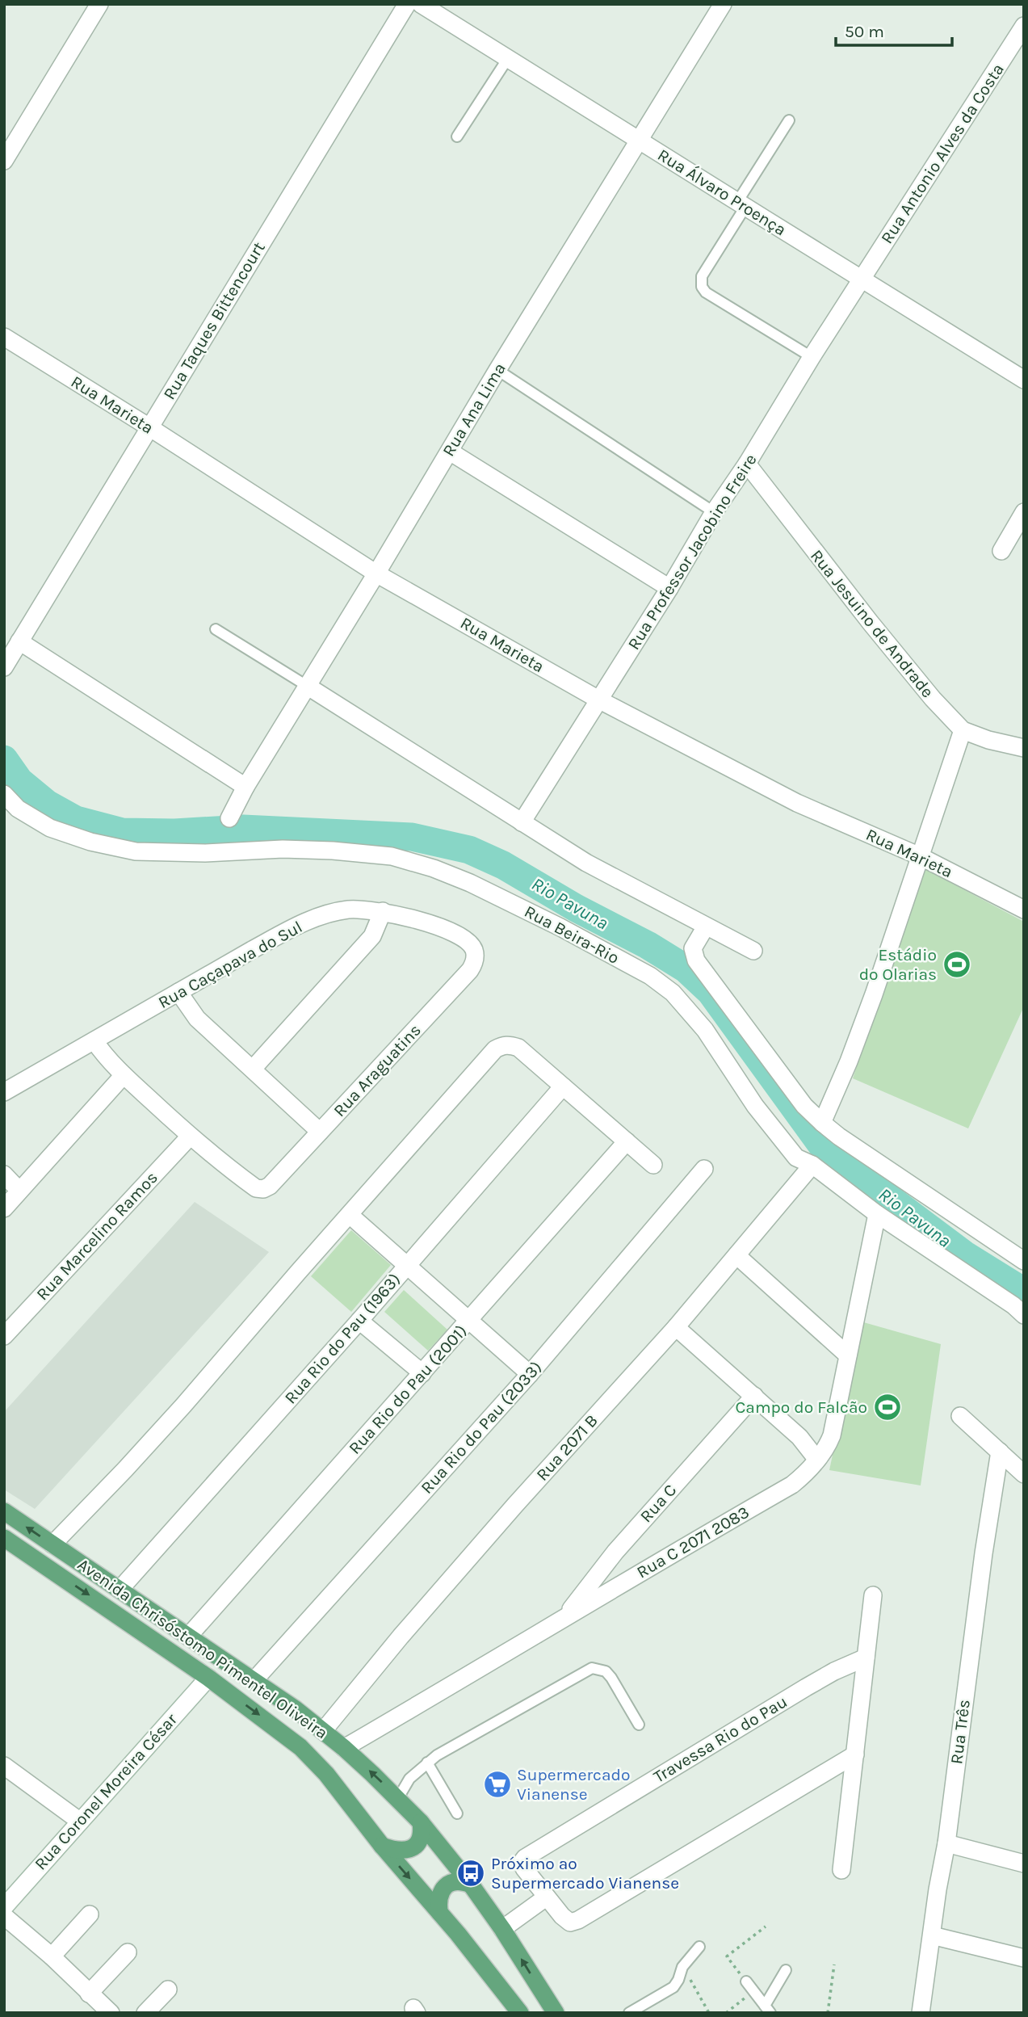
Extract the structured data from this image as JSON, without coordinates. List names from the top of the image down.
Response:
{
  "streets": {
    "main road": ["Avenida Chrisóstomo Pimentel Oliveira"],
    "street": [
      "Rua Antonio Alves da Costa",
      "Rua Álvaro Proença",
      "Rua Taques Bittencourt",
      "Rua Marieta",
      "Rua Ana Lima",
      "Rua Professor Jacobino Freire",
      "Rua Jesuino de Andrade",
      "Rua Beira-Rio",
      "Rua Caçapava do Sul",
      "Rua Araguatins",
      "Rua Marcelino Ramos",
      "Rua Rio do Pau (1963)",
      "Rua Rio do Pau (2001)",
      "Rua Rio do Pau (2033)",
      "Rua 2071 B",
      "Rua C",
      "Rua C 2071 2083",
      "Rua Três",
      "Travessa Rio do Pau",
      "Rua Coronel Moreira César"
    ]
  },
  "crossings": [
    ["Rua Antonio Alves da Costa", "Rua Álvaro Proença"],
    ["Rua Antonio Alves da Costa", "Rua Professor Jacobino Freire"],
    ["Rua Álvaro Proença", "Rua Ana Lima"],
    ["Rua Álvaro Proença", "Rua Professor Jacobino Freire"],
    ["Rua Taques Bittencourt", "Rua Marieta"],
    ["Rua Marieta", "Rua Ana Lima"],
    ["Rua Marieta", "Rua Professor Jacobino Freire"],
    ["Rua Professor Jacobino Freire", "Rua Jesuino de Andrade"],
    ["Rua Beira-Rio", "Rua 2071 B"],
    ["Rua Beira-Rio", "Rua C 2071 2083"],
    ["Rua Caçapava do Sul", "Rua Araguatins"],
    ["Rua Araguatins", "Rua Marcelino Ramos"],
    ["Rua Rio do Pau (1963)", "Avenida Chrisóstomo Pimentel Oliveira"],
    ["Rua Rio do Pau (2001)", "Avenida Chrisóstomo Pimentel Oliveira"],
    ["Rua Rio do Pau (2033)", "Avenida Chrisóstomo Pimentel Oliveira"],
    ["Rua 2071 B", "Avenida Chrisóstomo Pimentel Oliveira"],
    ["Rua C", "Rua C 2071 2083"],
    ["Rua C 2071 2083", "Avenida Chrisóstomo Pimentel Oliveira"],
    ["Avenida Chrisóstomo Pimentel Oliveira", "Rua Coronel Moreira César"]
  ],
  "water": ["Rio Pavuna"],
  "places": {
    "sports": ["Estádio do Olarias", "Campo do Falcão"],
    "supermarket": ["Supermercado Vianense"],
    "bus stop": ["Próximo ao Supermercado Vianense"]
  },
  "scale_bar": "50 m"
}
